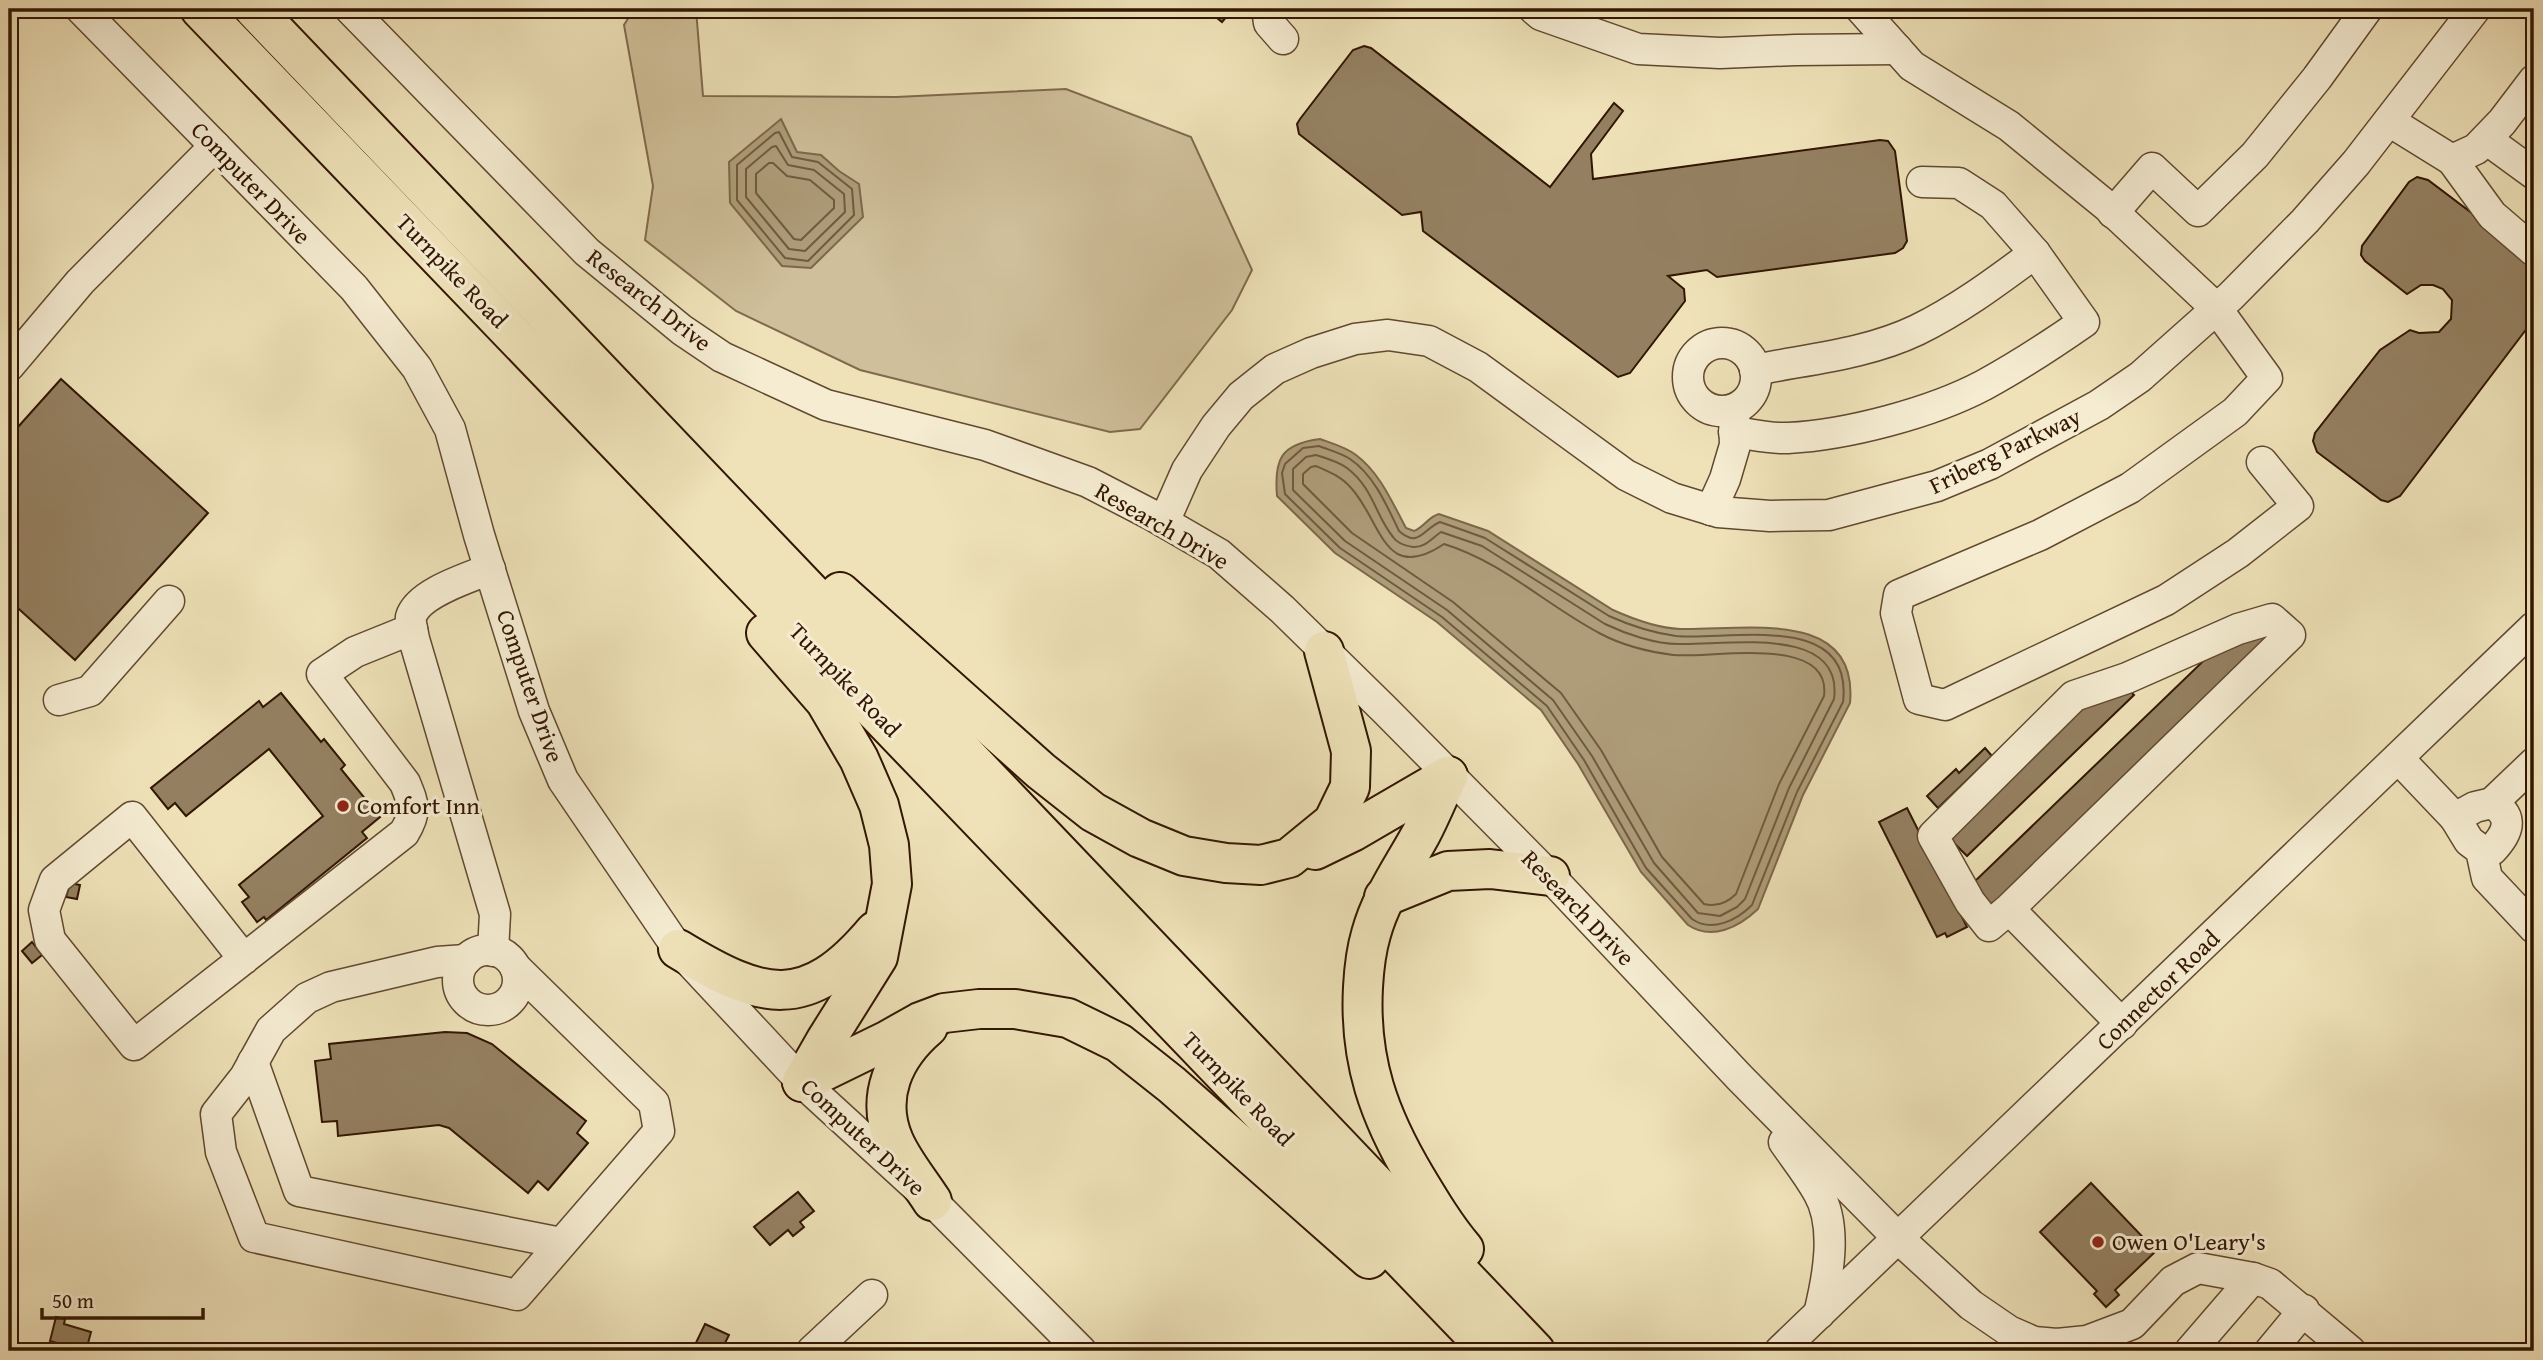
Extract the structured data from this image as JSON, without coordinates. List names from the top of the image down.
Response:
{
  "streets": {
    "highway": ["Turnpike Road"],
    "street": [
      "Computer Drive",
      "Research Drive",
      "Friberg Parkway",
      "Connector Road"
    ]
  },
  "crossings": [
    ["Research Drive", "Friberg Parkway"],
    ["Research Drive", "Connector Road"]
  ],
  "places": ["Comfort Inn", "Owen O'Leary's"],
  "scale_bar": "50 m"
}
